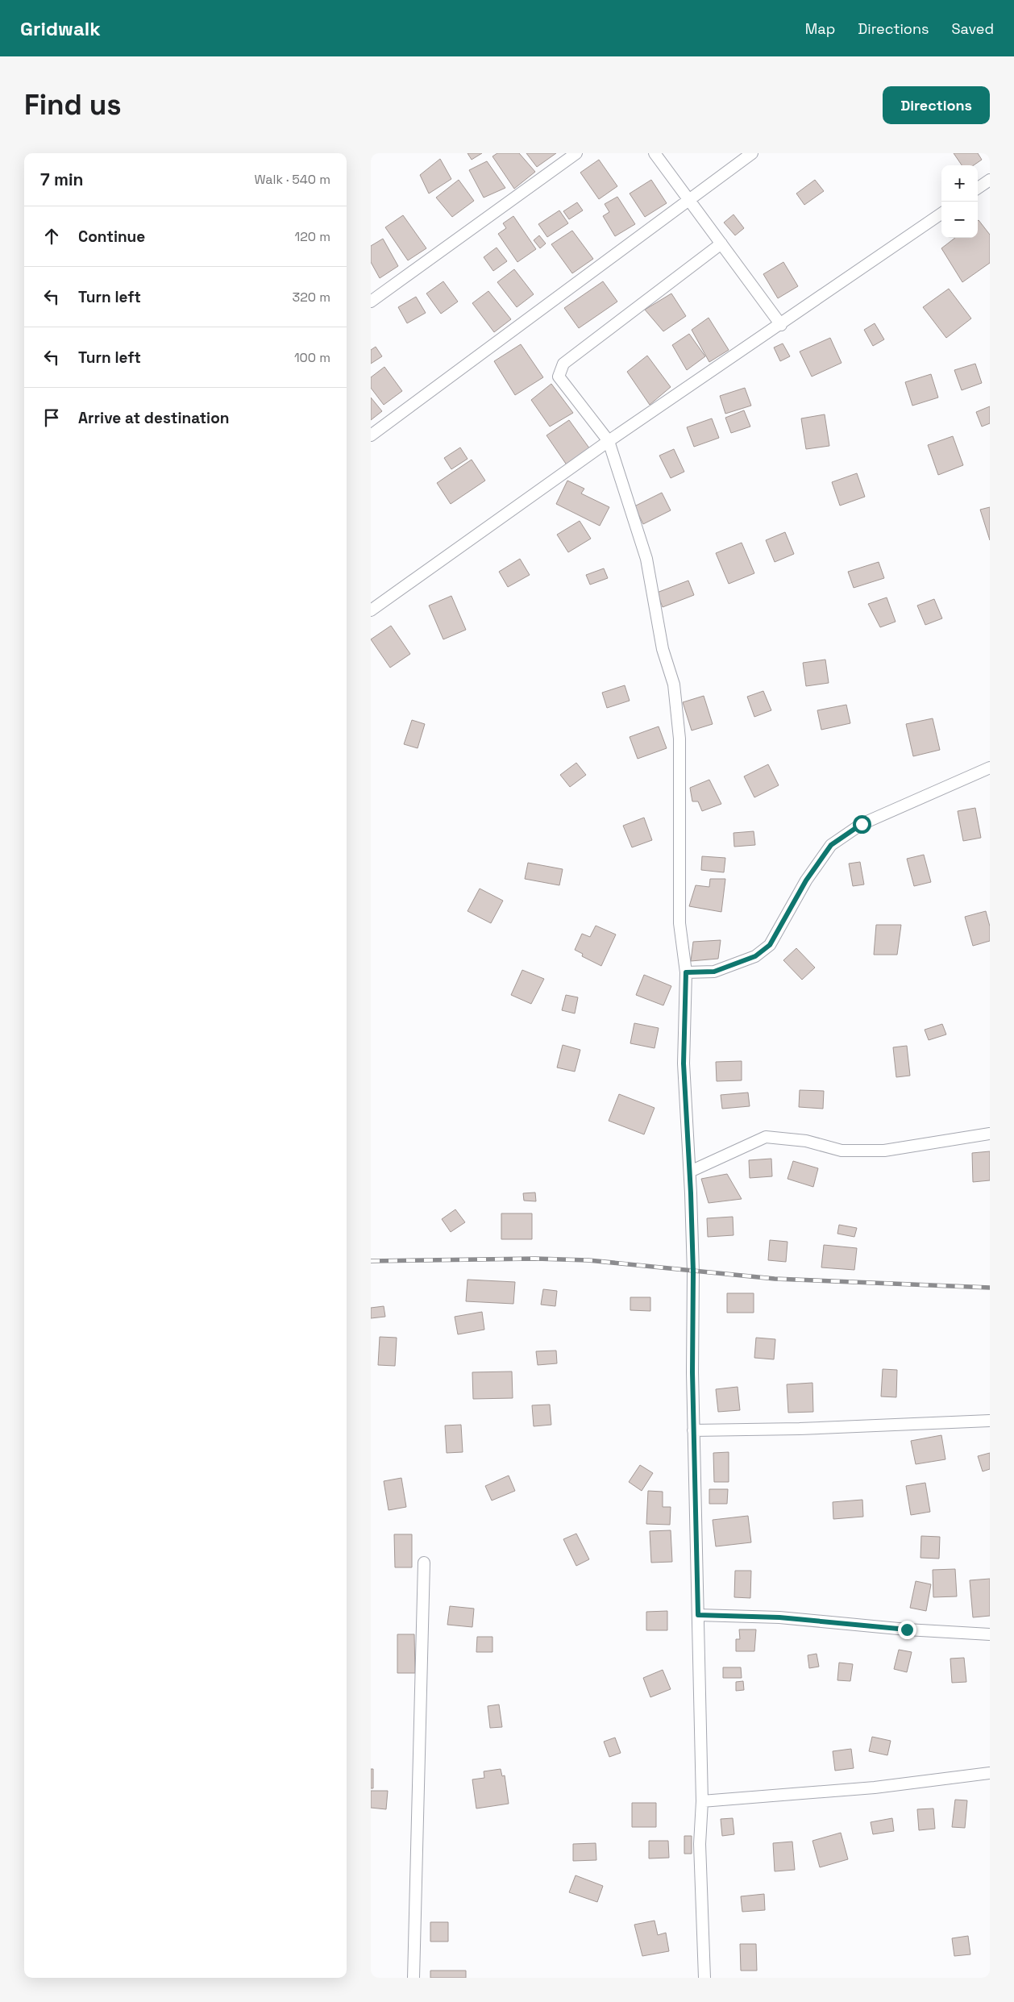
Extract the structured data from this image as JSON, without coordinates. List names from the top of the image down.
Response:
{
  "page": {
    "header": "Gridwalk",
    "nav": ["Map", "Directions", "Saved"],
    "buttons": "Directions",
    "title": "Find us",
    "heading": ["7 min", "Walk · 540 m"],
    "map_buttons": ["+", "−"],
    "list": [
      ["Continue", "120 m"],
      ["Turn left", "320 m"],
      ["Turn left", "100 m"],
      "Arrive at destination"
    ]
  }
}
